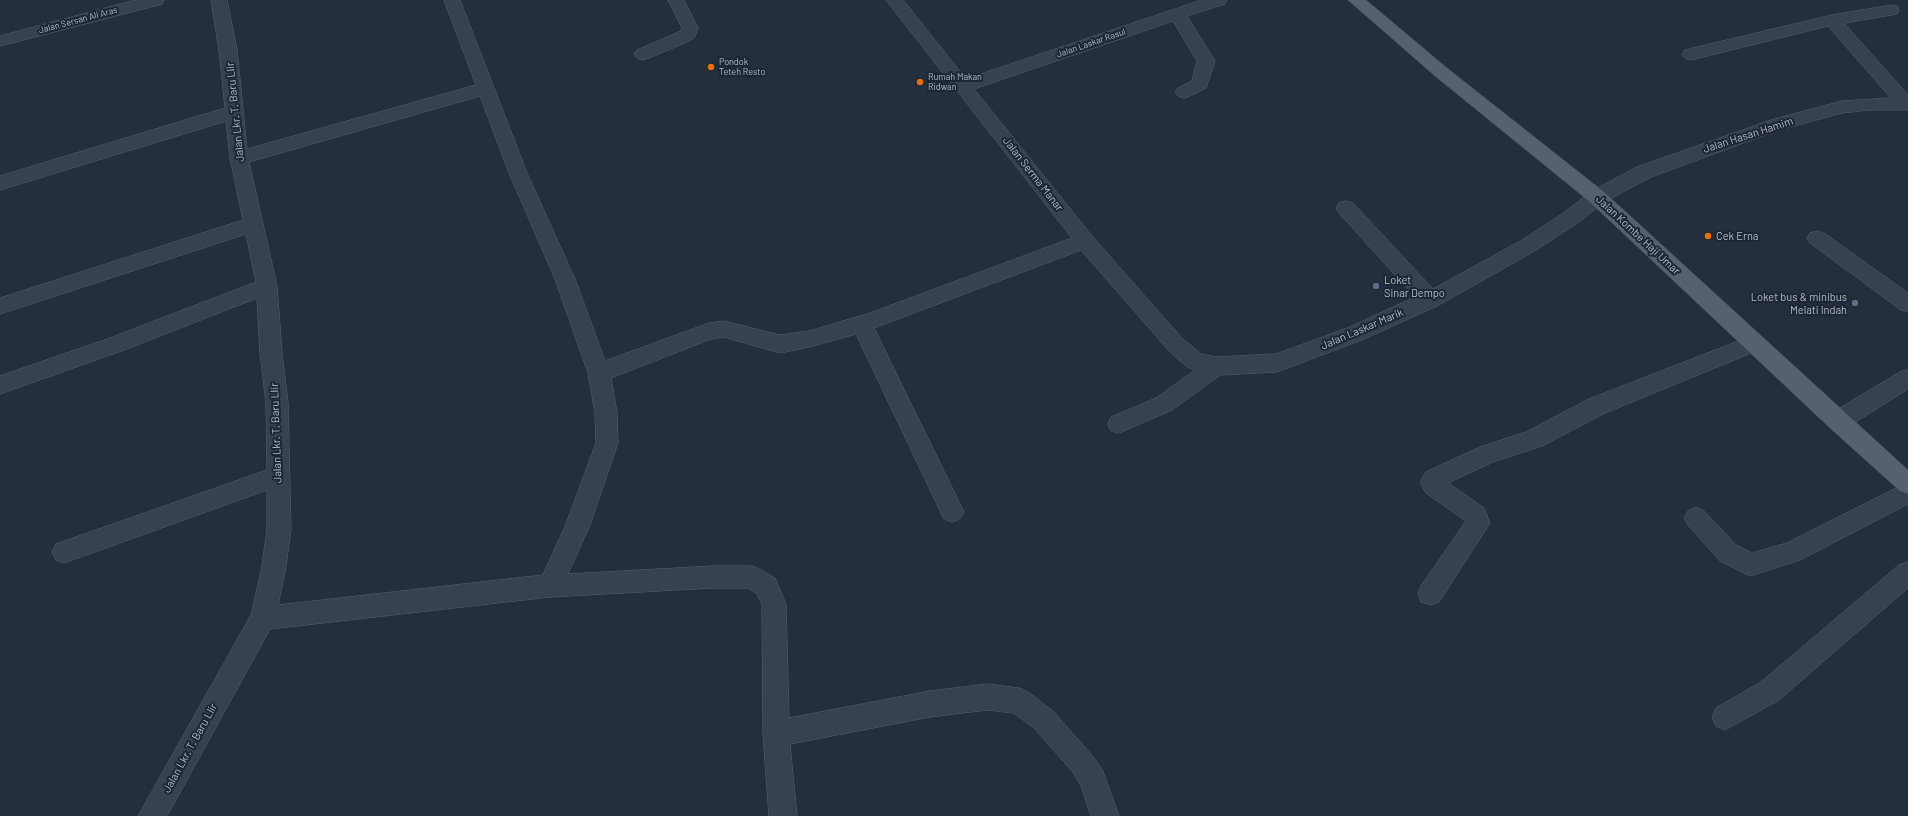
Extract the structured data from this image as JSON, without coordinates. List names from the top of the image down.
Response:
{
  "streets": {
    "main road": ["Jalan Kombe Haji Umar"],
    "street": [
      "Jalan Sersan Ali Aras",
      "Jalan Laskar Rasul",
      "Jalan Lkr. T. Baru Llir",
      "Jalan Hasan Hamim",
      "Jalan Serma Manar",
      "Jalan Laskar Marik"
    ]
  },
  "crossings": [
    ["Jalan Laskar Rasul", "Jalan Serma Manar"],
    ["Jalan Hasan Hamim", "Jalan Kombe Haji Umar"],
    ["Jalan Hasan Hamim", "Jalan Laskar Marik"],
    ["Jalan Serma Manar", "Jalan Laskar Marik"],
    ["Jalan Kombe Haji Umar", "Jalan Laskar Marik"]
  ],
  "places": [
    "Pondok Teteh Resto",
    "Rumah Makan Ridwan",
    "Cek Erna",
    "Loket Sinar Dempo",
    "Loket bus & minibus Melati Indah"
  ]
}
